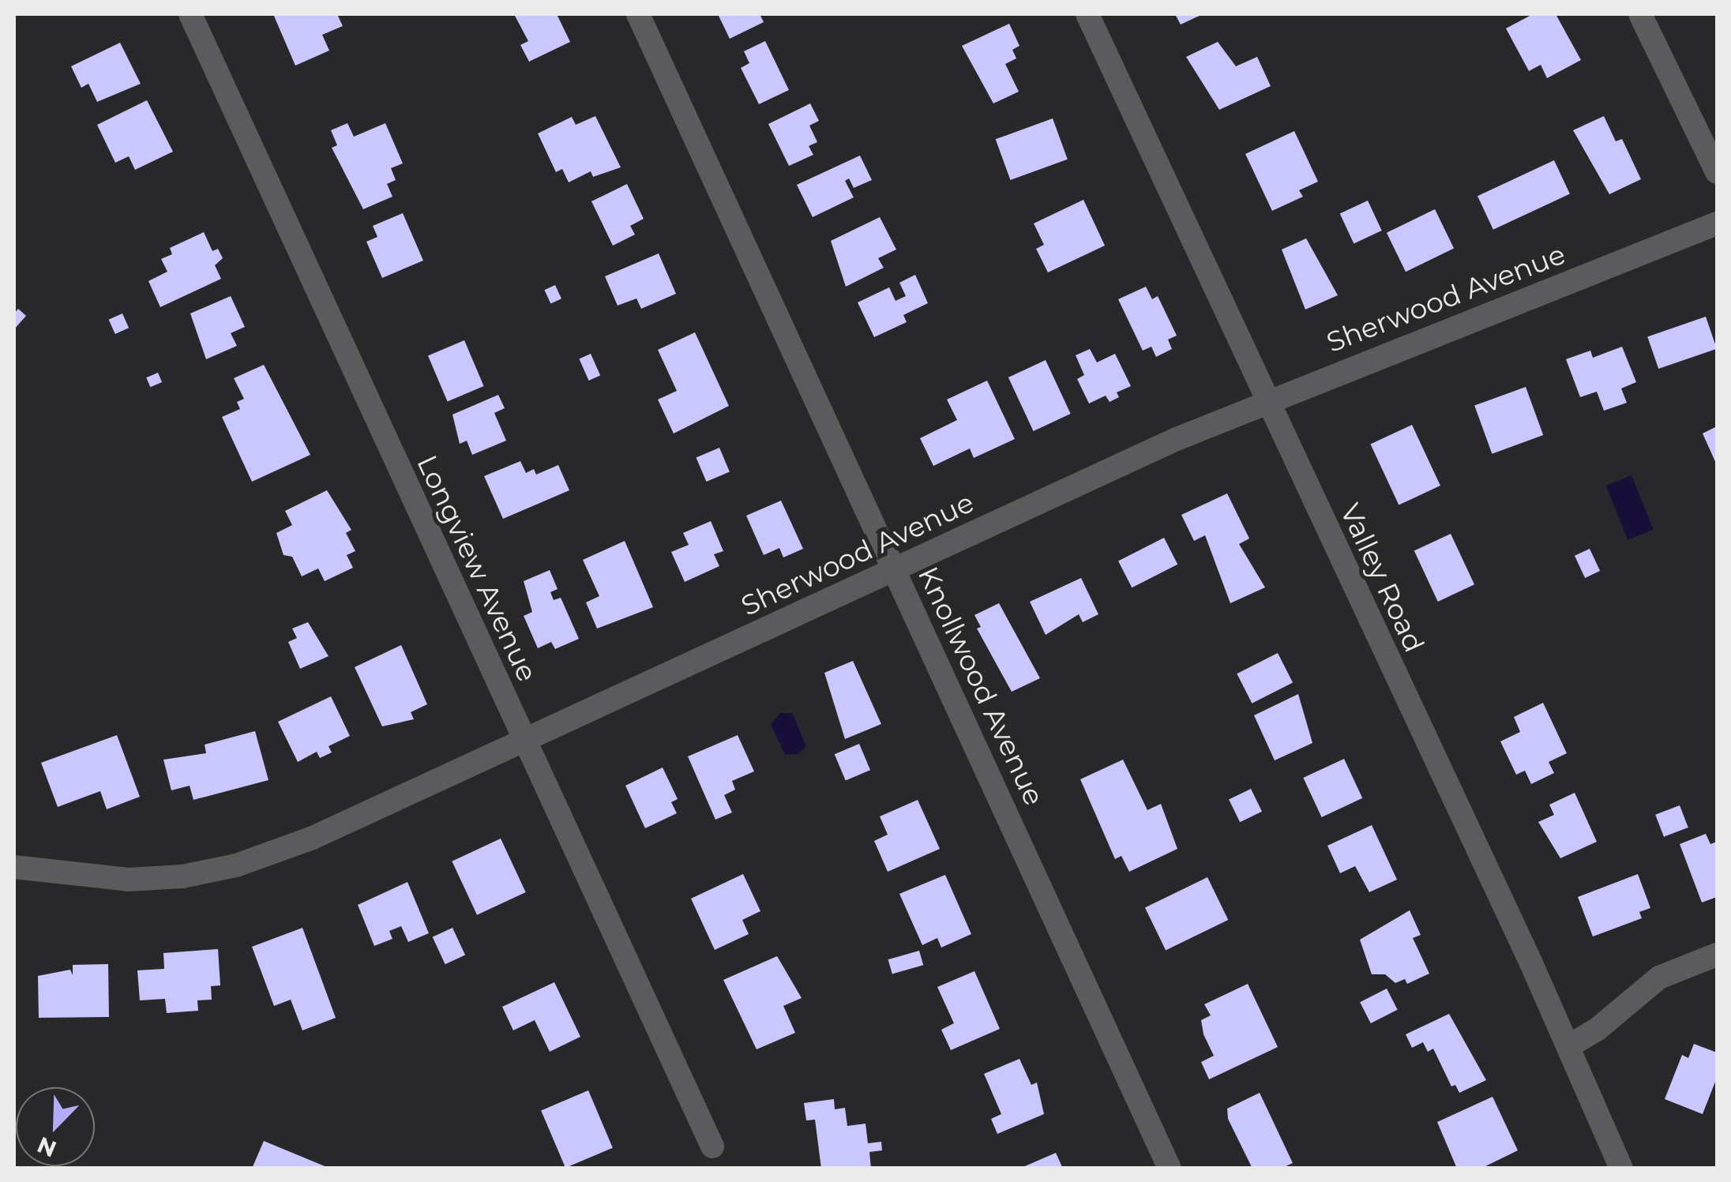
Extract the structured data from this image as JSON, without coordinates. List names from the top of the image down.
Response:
{
  "streets": {
    "street": [
      "Sherwood Avenue",
      "Longview Avenue",
      "Valley Road",
      "Knollwood Avenue"
    ]
  },
  "crossings": [
    ["Sherwood Avenue", "Longview Avenue"],
    ["Sherwood Avenue", "Valley Road"],
    ["Sherwood Avenue", "Knollwood Avenue"]
  ],
  "north": "bottom left"
}
